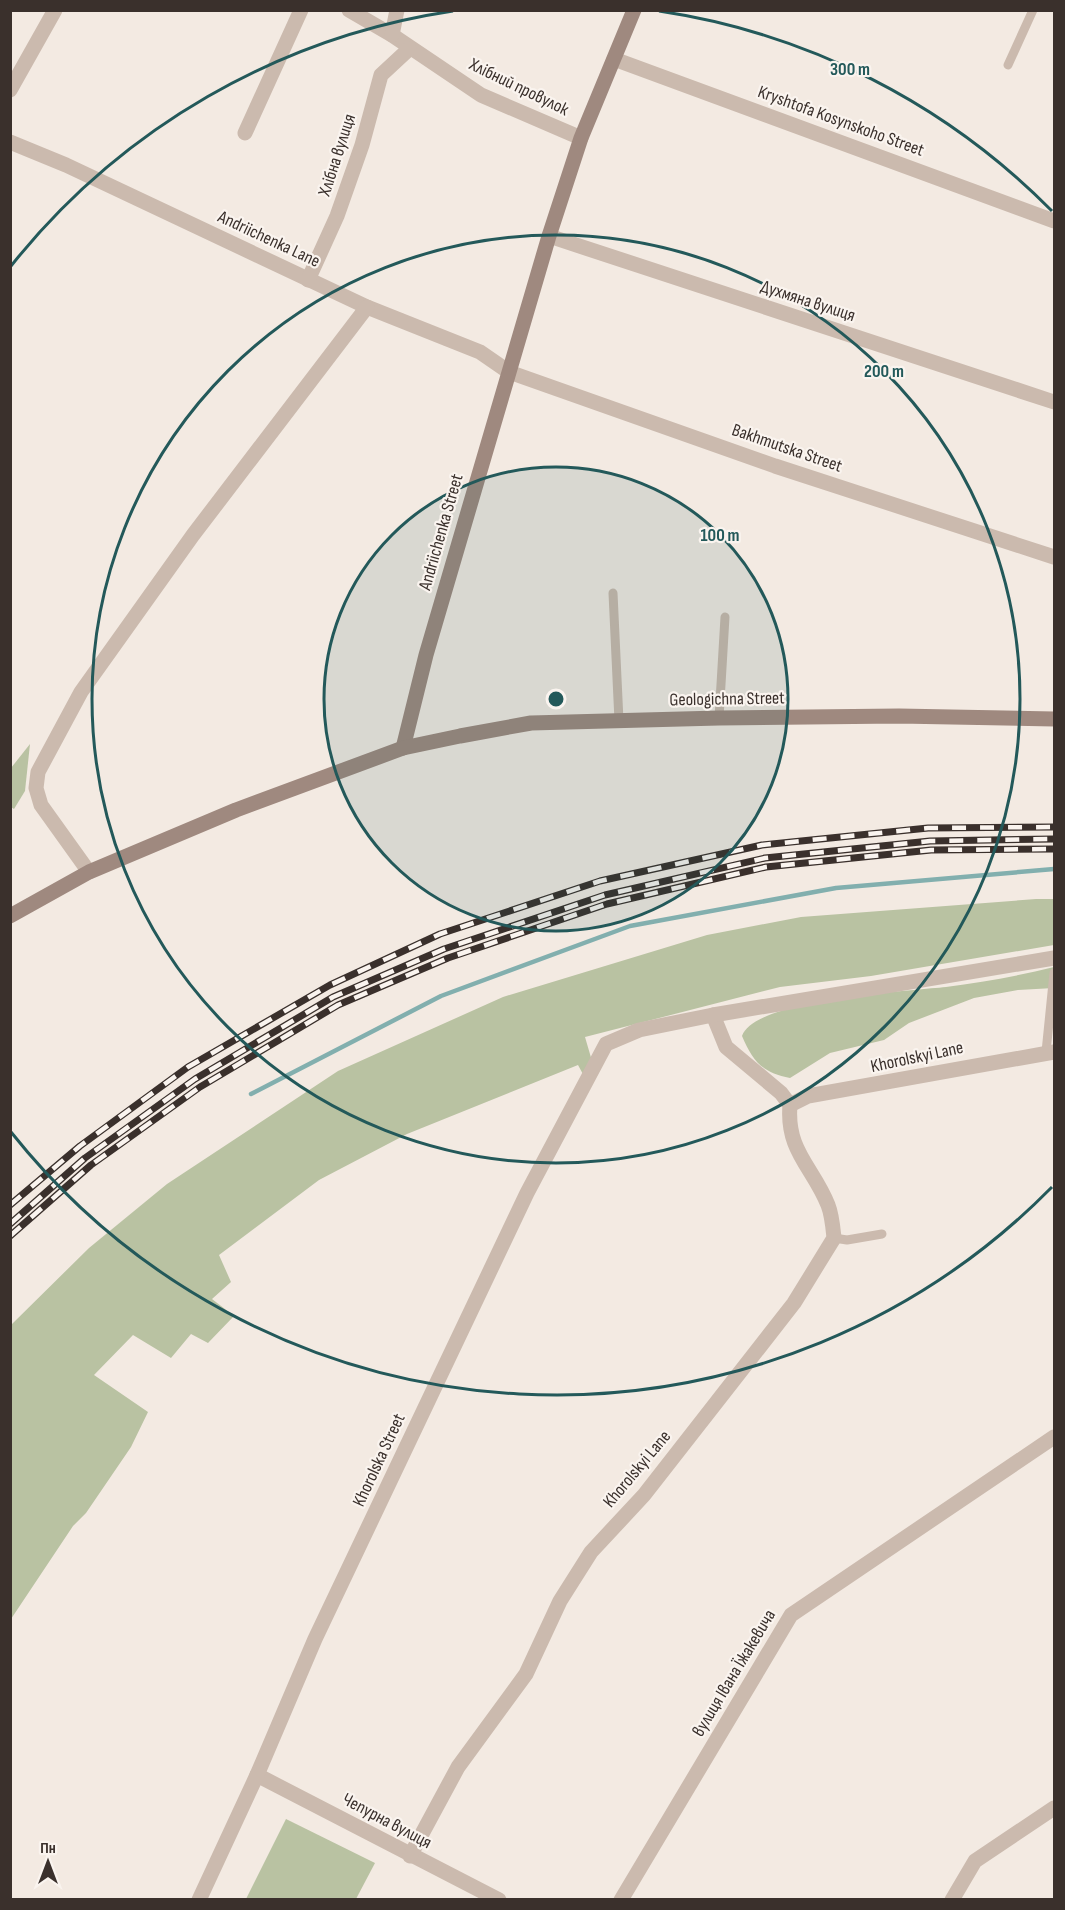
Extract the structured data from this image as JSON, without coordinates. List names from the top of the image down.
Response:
{
  "streets": {
    "street": [
      "Хлібний провулок",
      "Kryshtofa Kosynskoho Street",
      "Хлібна вулиця",
      "Andriichenka Lane",
      "Духмяна вулиця",
      "Bakhmutska Street",
      "Andriichenka Street",
      "Geologichna Street",
      "Khorolskyi Lane",
      "Khorolska Street",
      "вулиця Івана Їжакевича",
      "Чепурна вулиця"
    ]
  },
  "crossings": [
    ["Хлібний провулок", "Хлібна вулиця"],
    ["Хлібний провулок", "Andriichenka Street"],
    ["Kryshtofa Kosynskoho Street", "Andriichenka Street"],
    ["Хлібна вулиця", "Andriichenka Lane"],
    ["Andriichenka Lane", "Bakhmutska Street"],
    ["Andriichenka Lane", "Andriichenka Street"],
    ["Духмяна вулиця", "Andriichenka Street"],
    ["Bakhmutska Street", "Andriichenka Street"],
    ["Andriichenka Street", "Geologichna Street"],
    ["Khorolskyi Lane", "Чепурна вулиця"],
    ["Khorolska Street", "Чепурна вулиця"]
  ],
  "north": "top",
  "rings": ["300 m", "200 m", "100 m"]
}
